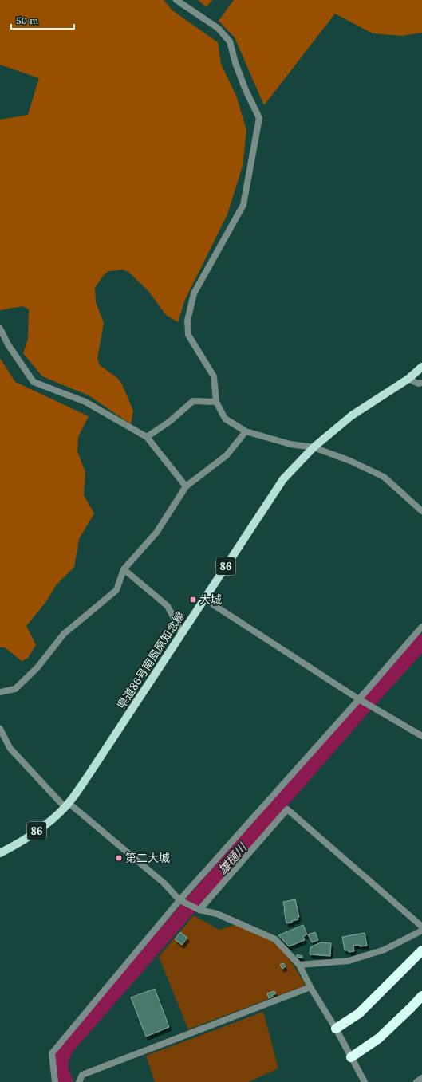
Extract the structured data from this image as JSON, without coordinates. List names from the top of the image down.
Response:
{
  "streets": {
    "main road": ["86", "県道86号南風原知念線"]
  },
  "water": ["雄樋川"],
  "places": {
    "transit": ["大城", "第二大城"]
  },
  "scale_bar": "50 m"
}
